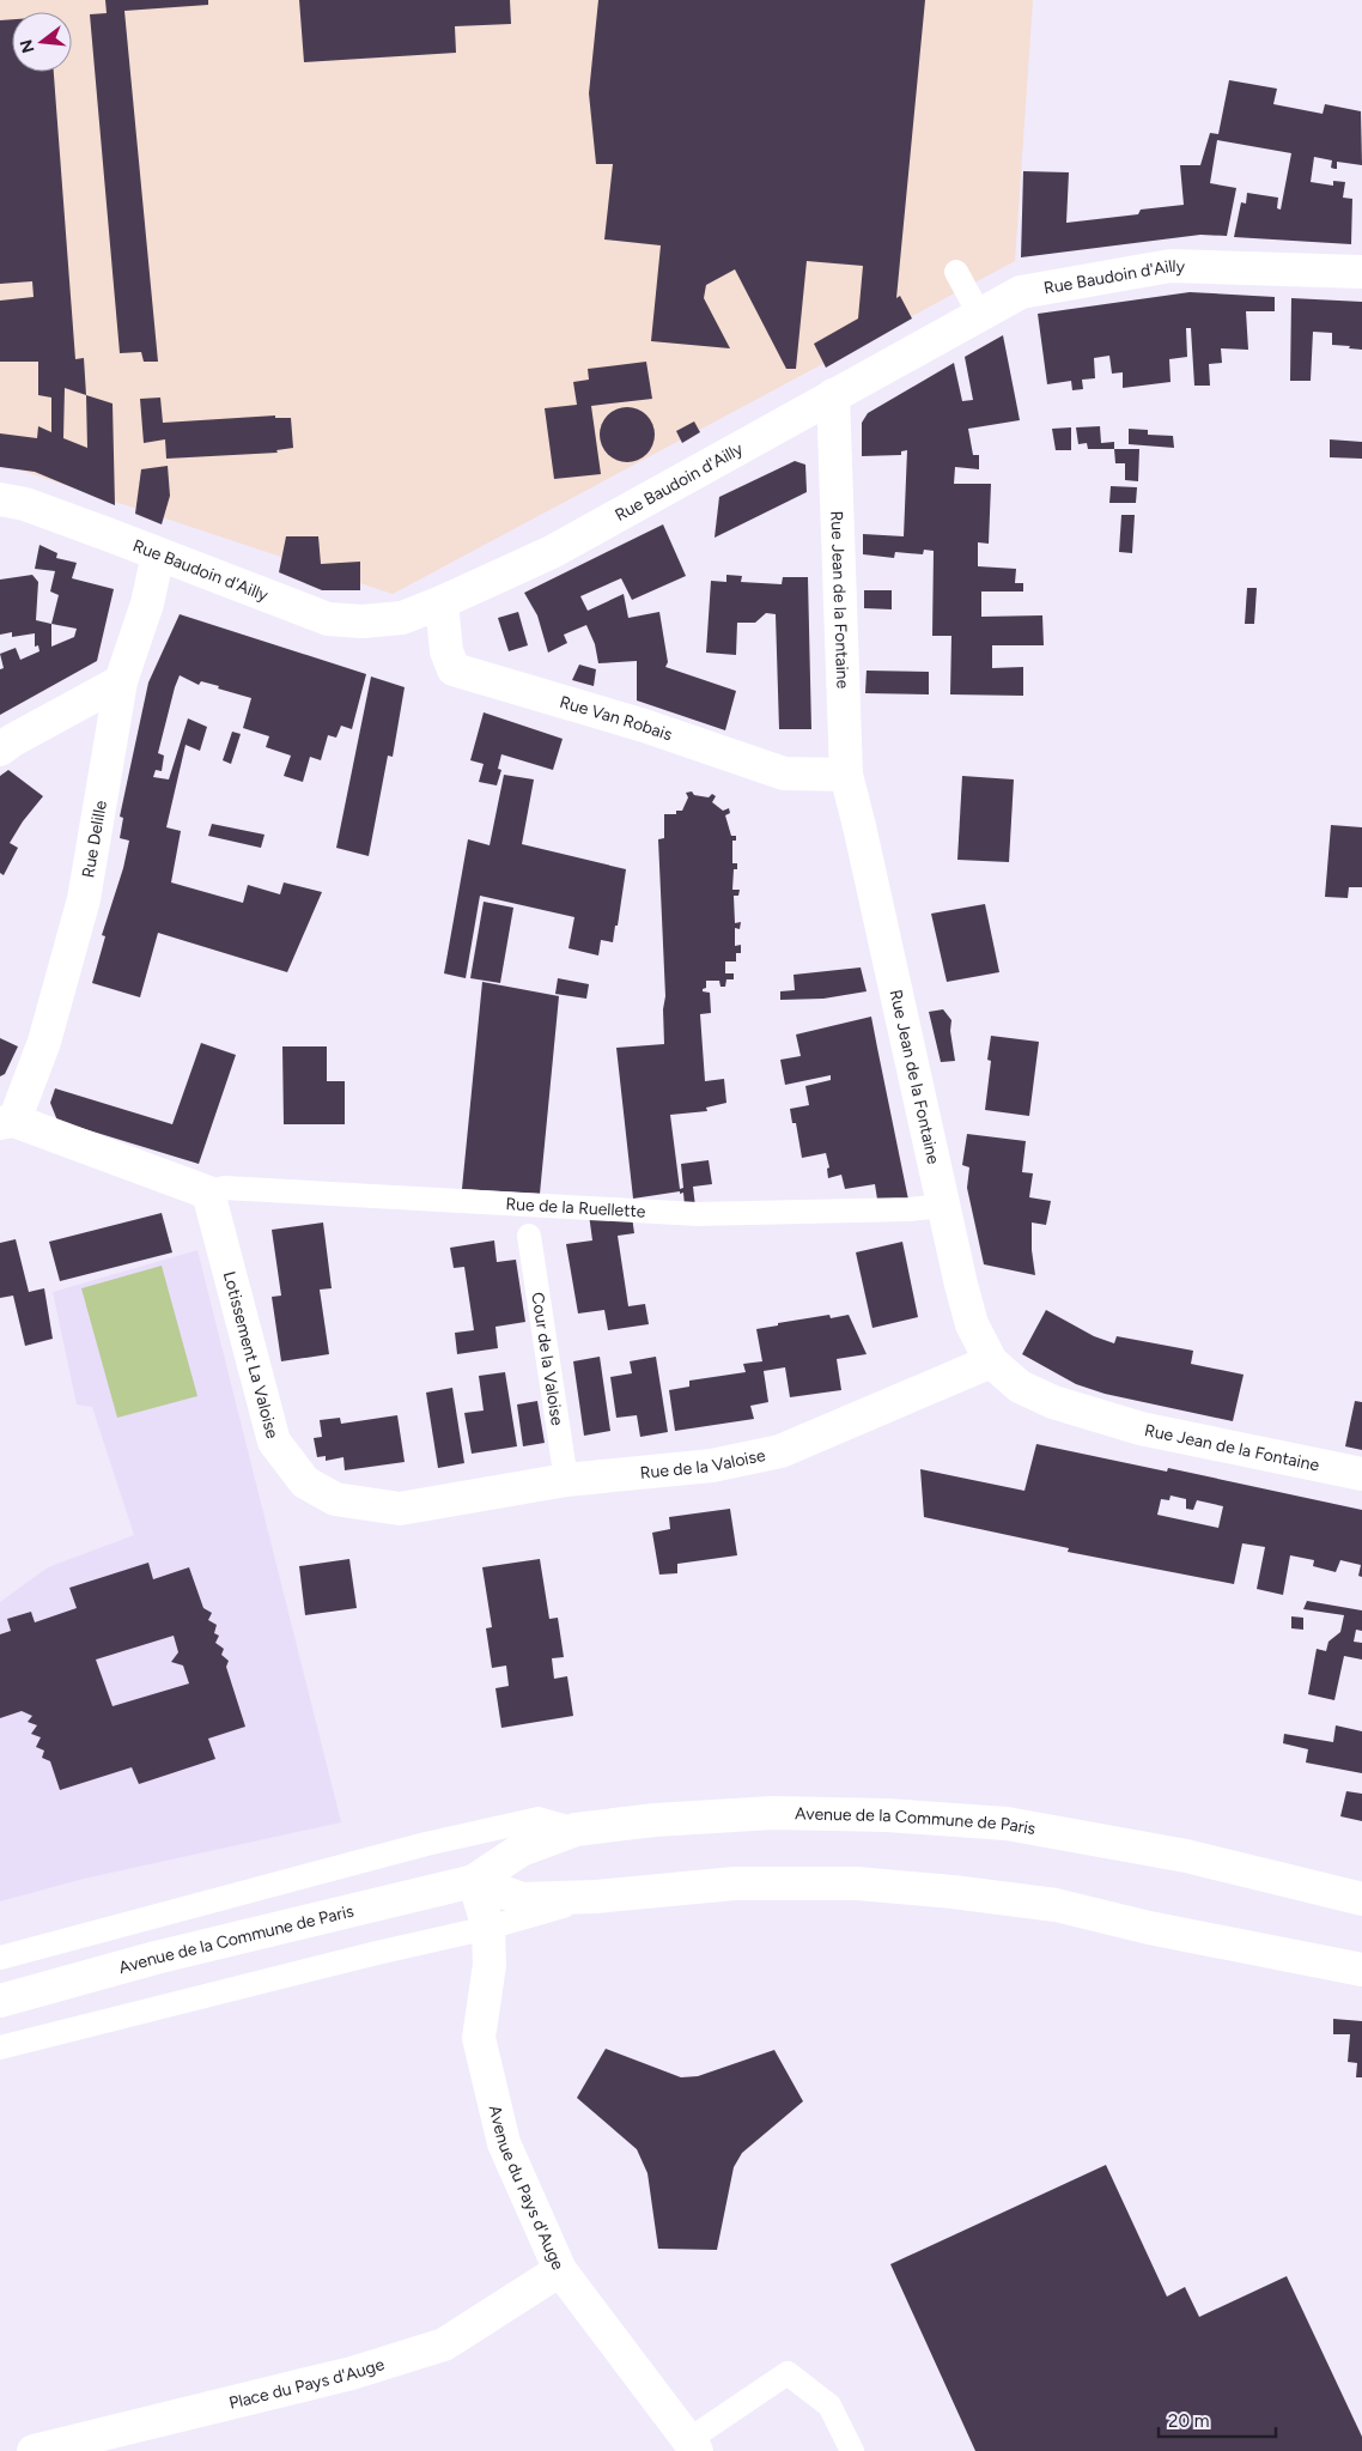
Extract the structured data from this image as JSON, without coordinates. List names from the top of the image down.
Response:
{
  "streets": {
    "street": [
      "Rue Baudoin d'Ailly",
      "Rue Jean de la Fontaine",
      "Rue Van Robais",
      "Rue Delille",
      "Lotissement La Valoise",
      "Rue de la Valoise",
      "Avenue de la Commune de Paris",
      "Avenue du Pays d'Auge",
      "Place du Pays d'Auge"
    ],
    "lane": ["Rue de la Ruellette", "Cour de la Valoise"]
  },
  "crossings": [
    ["Rue Baudoin d'Ailly", "Rue Jean de la Fontaine"],
    ["Rue Baudoin d'Ailly", "Rue Van Robais"],
    ["Rue Baudoin d'Ailly", "Rue Delille"],
    ["Rue Jean de la Fontaine", "Rue Van Robais"],
    ["Rue Jean de la Fontaine", "Rue de la Ruellette"],
    ["Rue Jean de la Fontaine", "Rue de la Valoise"],
    ["Rue Delille", "Rue de la Ruellette"],
    ["Rue Delille", "Lotissement La Valoise"],
    ["Rue de la Ruellette", "Lotissement La Valoise"],
    ["Lotissement La Valoise", "Rue de la Valoise"],
    ["Cour de la Valoise", "Rue de la Valoise"],
    ["Avenue de la Commune de Paris", "Avenue du Pays d'Auge"],
    ["Avenue du Pays d'Auge", "Place du Pays d'Auge"]
  ],
  "scale_bar": "20 m",
  "north": "left"
}
